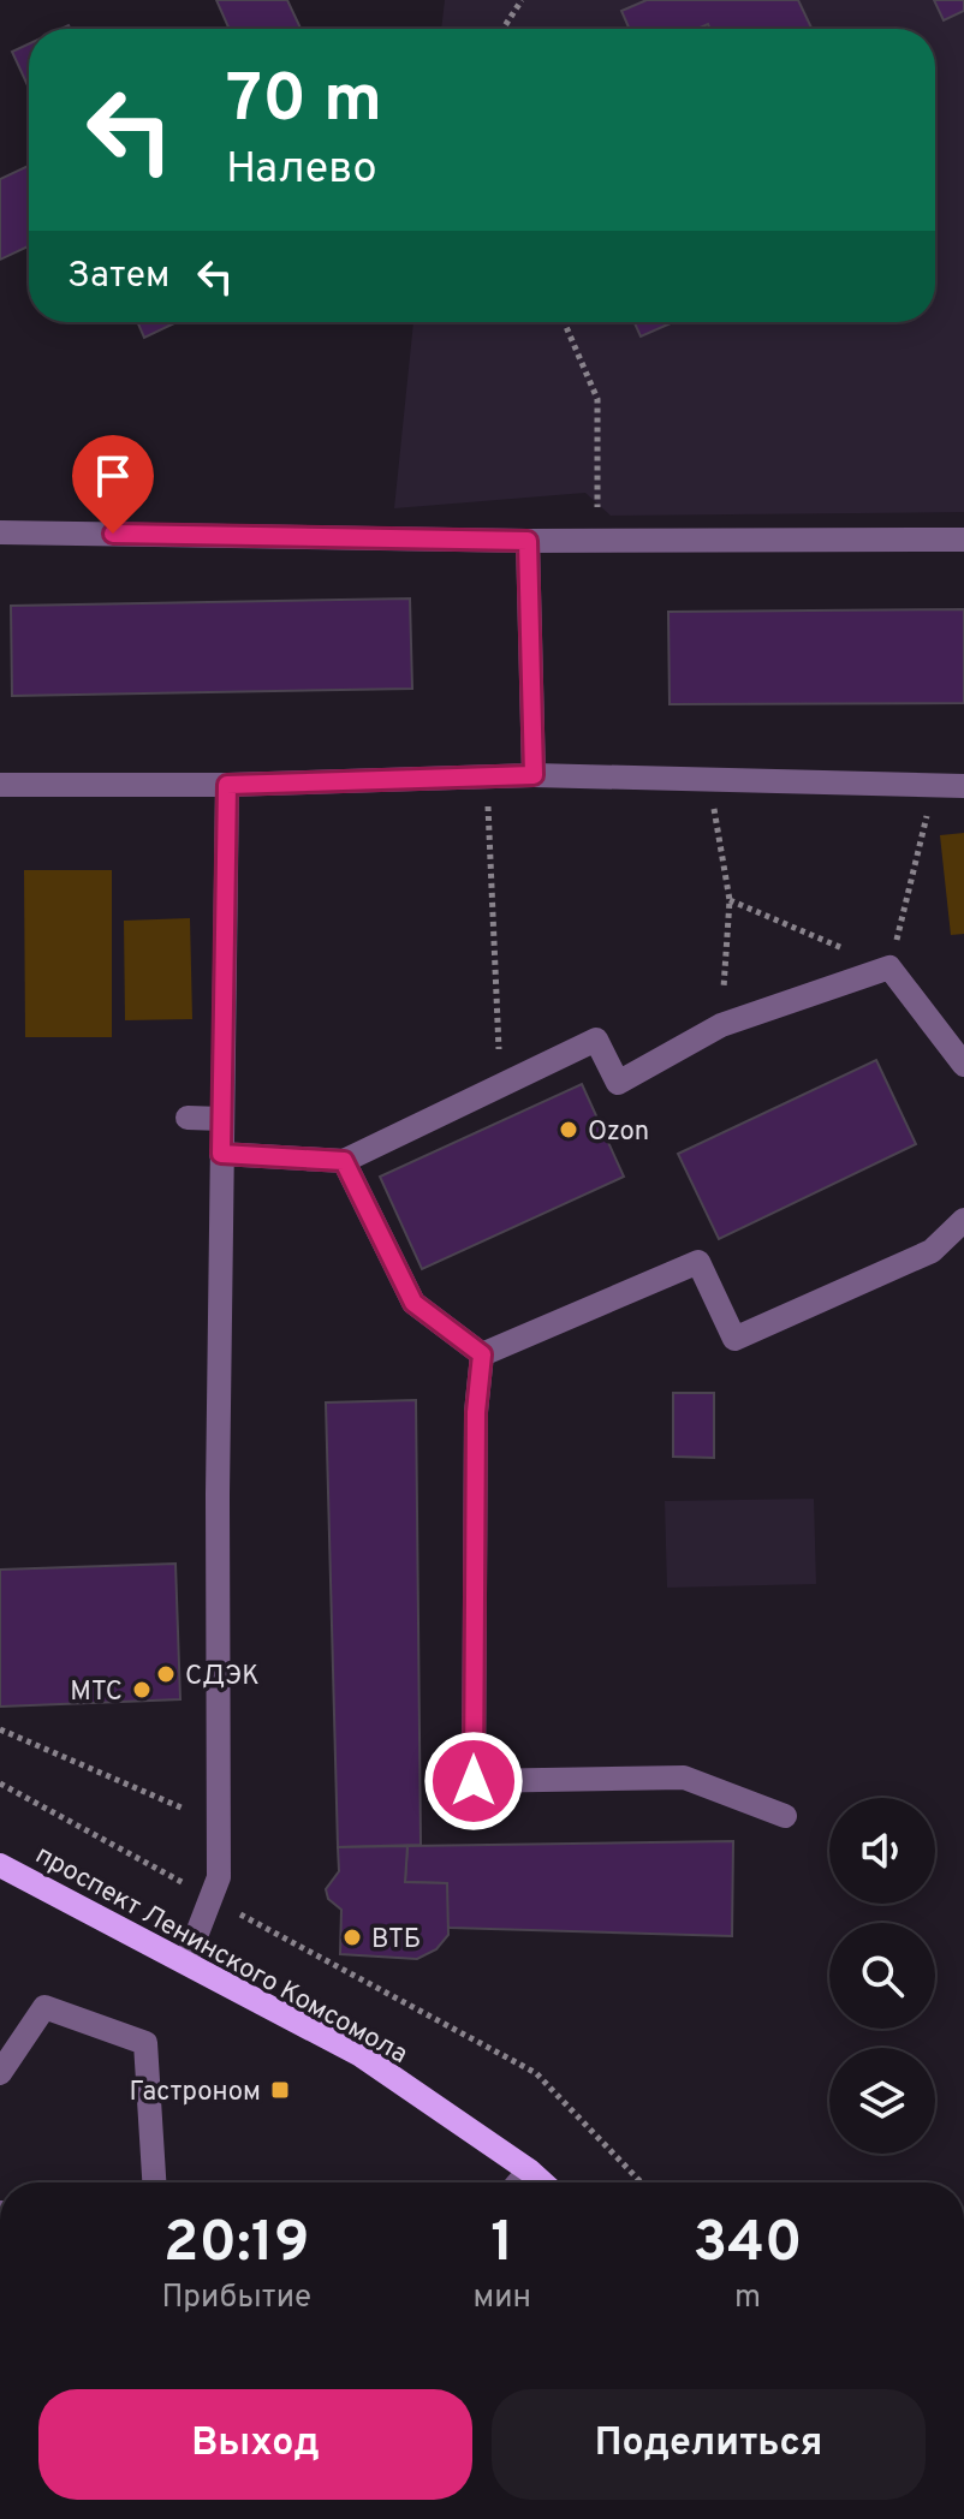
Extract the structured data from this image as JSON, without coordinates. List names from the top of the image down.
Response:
{
  "streets": {
    "main road": ["проспект Ленинского Комсомола"]
  },
  "places": {
    "other": [
      "Ozon",
      "СДЭК",
      "МТС",
      "ВТБ"
    ],
    "transit": ["Гастроном"]
  },
  "page": {
    "turn": ["70 m", "Налево"],
    "then": "Затем",
    "eta": [
      "20:19",
      "Прибытие",
      "1",
      "мин",
      "340",
      "m"
    ],
    "buttons": ["Выход", "Поделиться"]
  }
}
